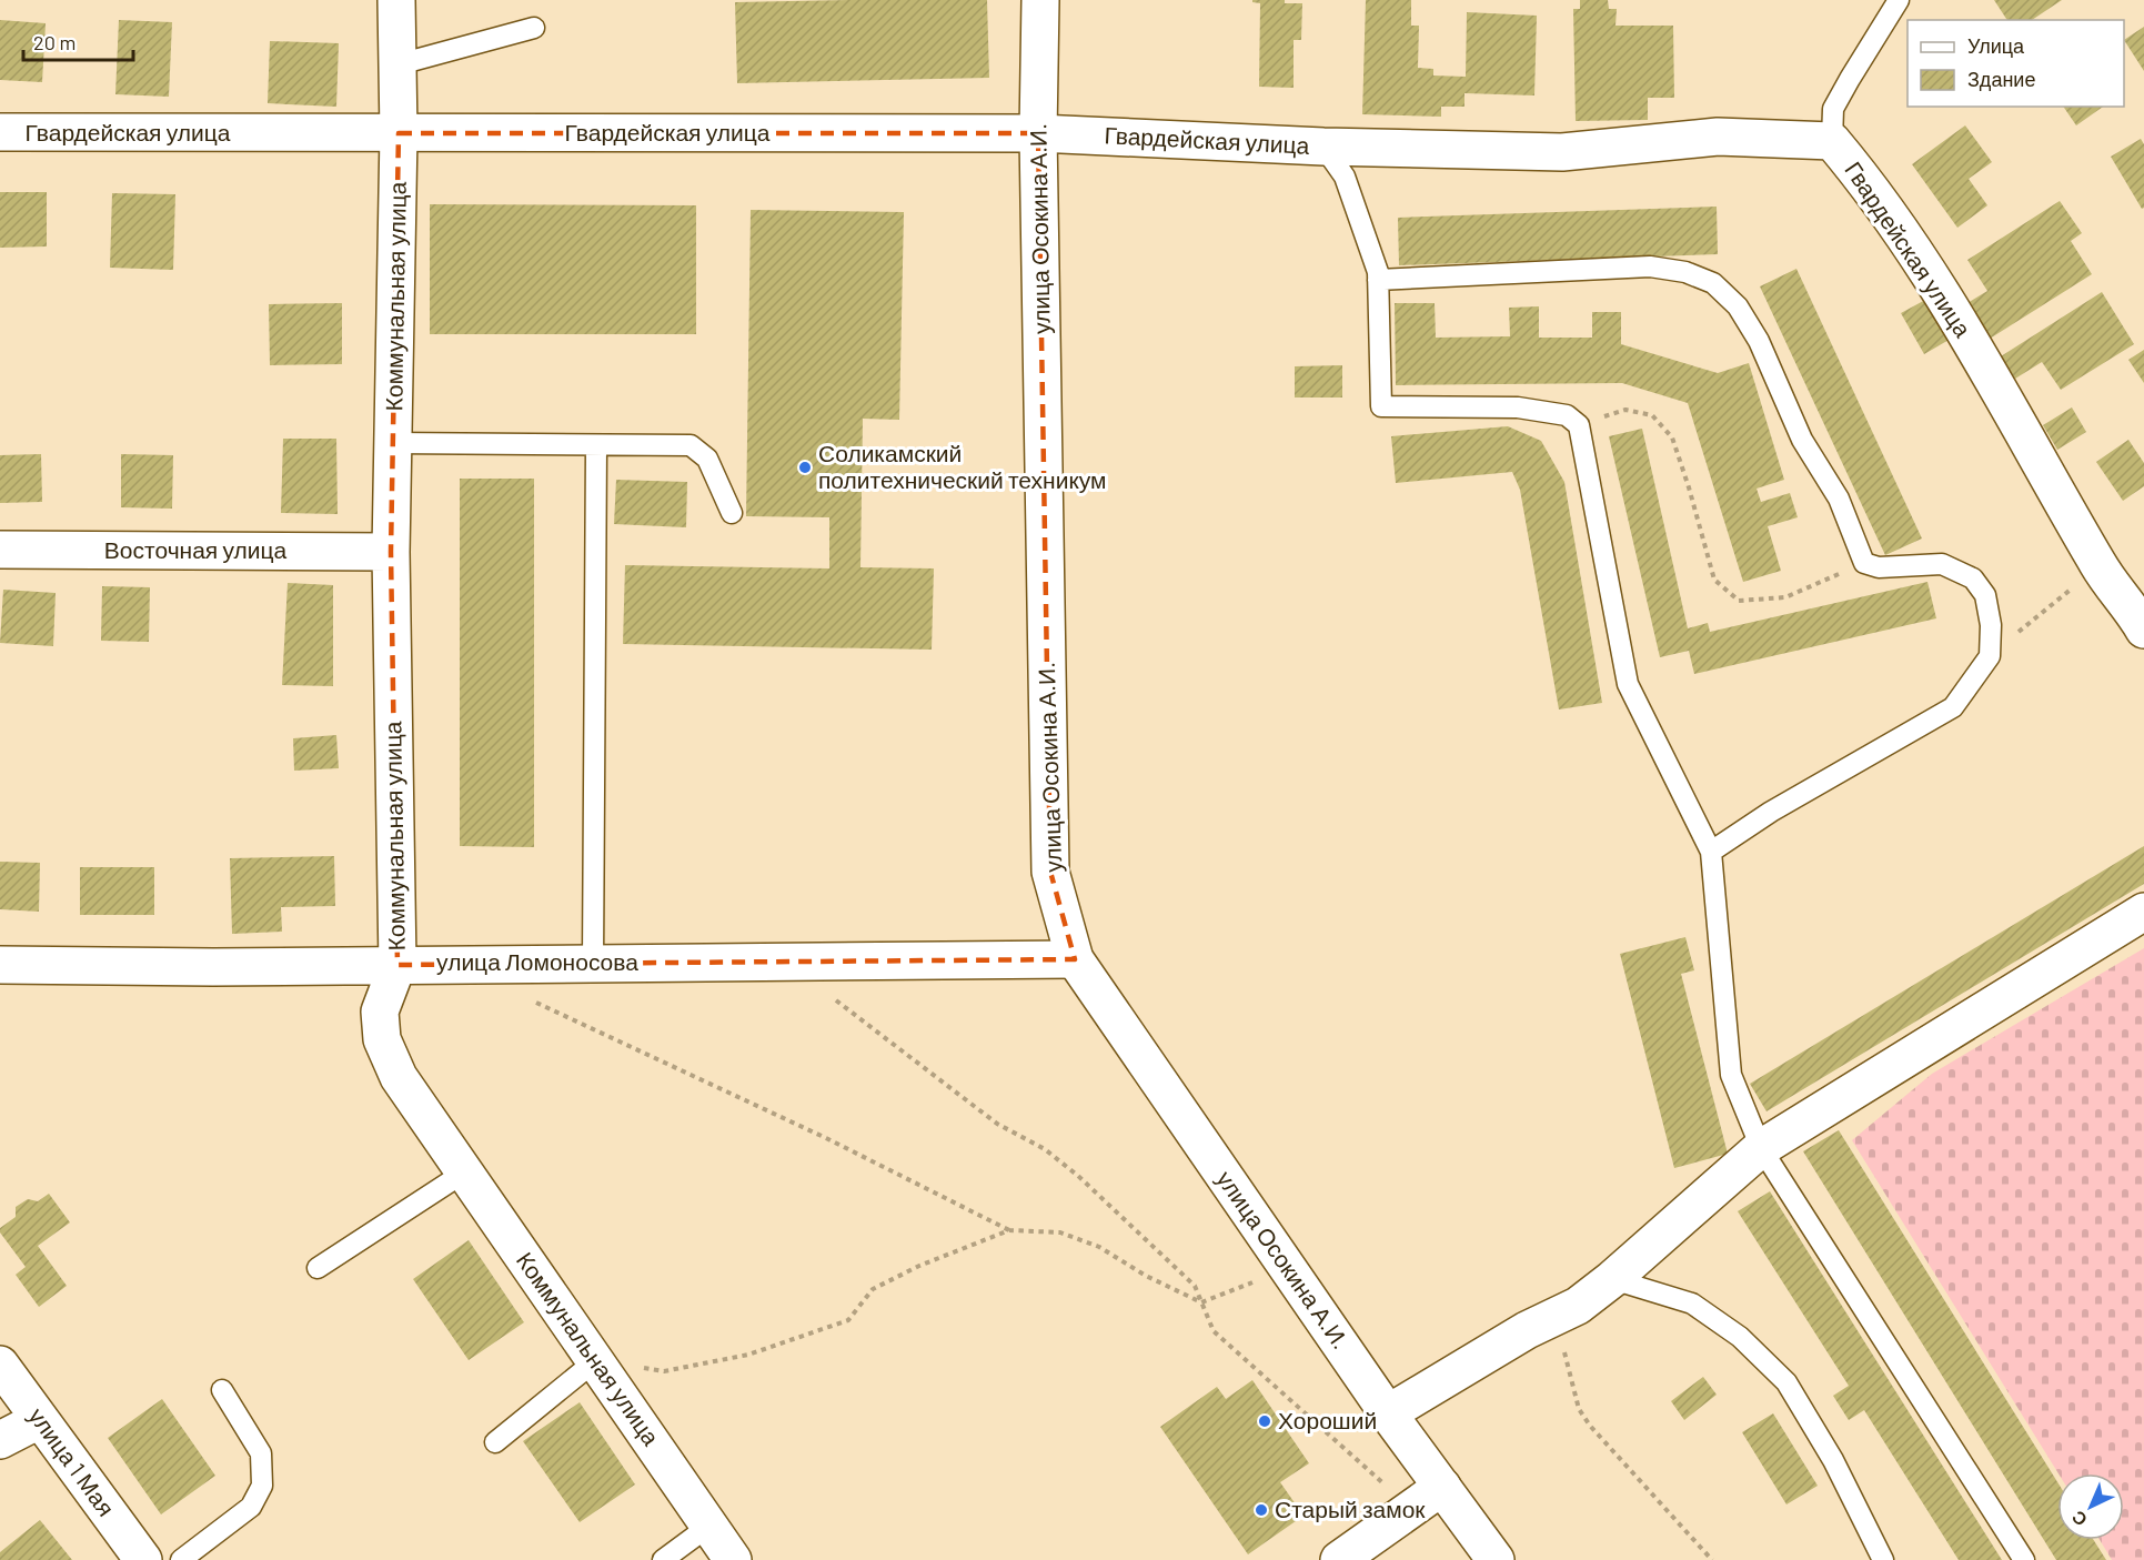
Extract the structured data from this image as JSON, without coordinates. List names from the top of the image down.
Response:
{
  "streets": {
    "street": [
      "Гвардейская улица",
      "улица Осокина А.И.",
      "Коммунальная улица",
      "Восточная улица",
      "улица Ломоносова",
      "улица 1 Мая"
    ]
  },
  "crossings": [
    ["Гвардейская улица", "улица Осокина А.И."],
    ["Гвардейская улица", "Коммунальная улица"],
    ["улица Осокина А.И.", "улица Ломоносова"],
    ["Коммунальная улица", "Восточная улица"],
    ["Коммунальная улица", "улица Ломоносова"]
  ],
  "places": ["Соликамский политехнический техникум", "Хороший", "Старый замок"],
  "legend": ["Улица", "Здание"],
  "scale_bar": "20 m",
  "north": "bottom left"
}
